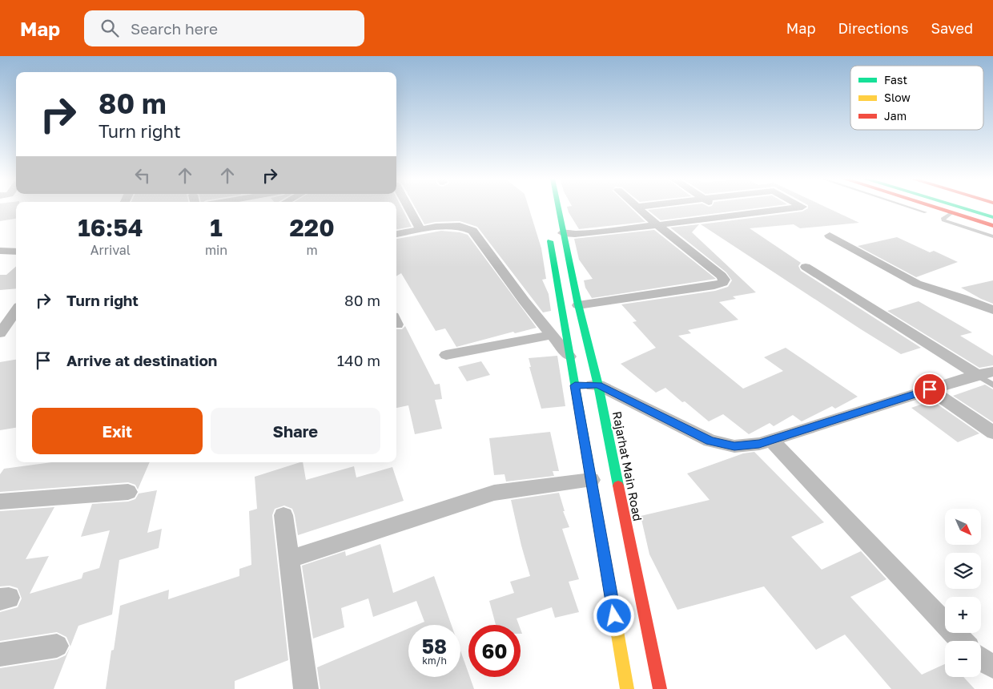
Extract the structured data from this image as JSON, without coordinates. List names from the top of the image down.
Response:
{
  "streets": {
    "main road": ["Rajarhat Main Road"]
  },
  "legend": ["Fast", "Slow", "Jam"],
  "north": "bottom right",
  "page": {
    "header": "Map",
    "search": "Search here",
    "nav": ["Map", "Directions", "Saved"],
    "turn": ["80 m", "Turn right"],
    "eta": [
      "16:54",
      "Arrival",
      "1",
      "min",
      "220",
      "m"
    ],
    "list": [
      {
        "name": "Turn right",
        "value": "80 m"
      },
      {
        "name": "Arrive at destination",
        "value": "140 m"
      }
    ],
    "buttons": ["Exit", "Share"],
    "map_buttons": ["+", "−"],
    "speed": "58 km/h",
    "limit": "60"
  }
}
